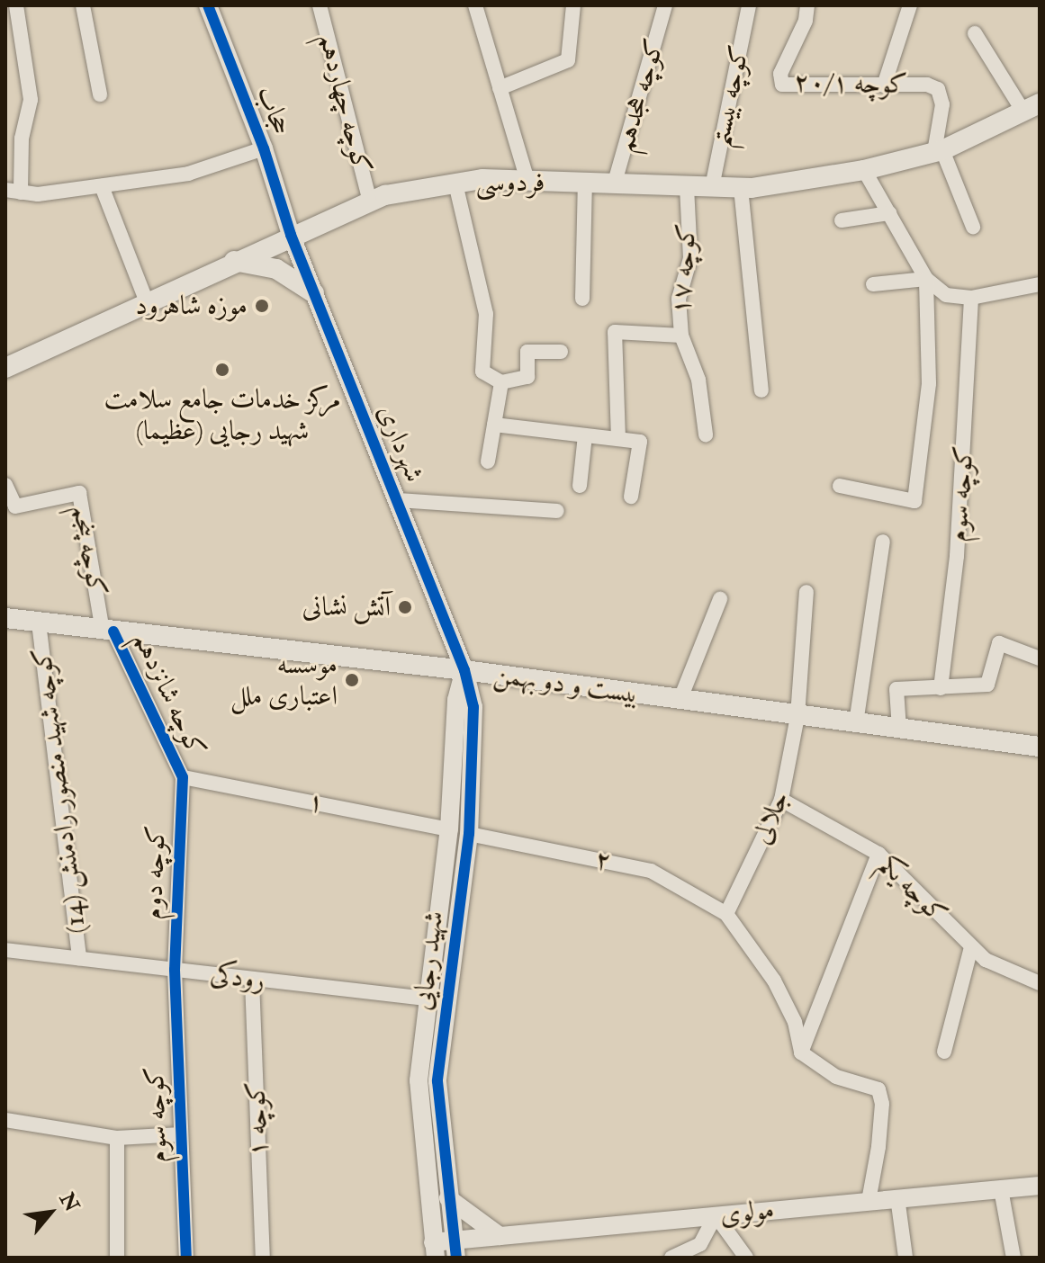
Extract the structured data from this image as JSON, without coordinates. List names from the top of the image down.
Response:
{
  "streets": {
    "main road": ["فردوسی", "بیست و دو بهمن"],
    "street": [
      "کوچه ۲۰/۱",
      "کوچه هجدهم",
      "کوچه بیستم",
      "کوچه چهاردهم",
      "حجاب",
      "۱۷ کوچه",
      "شهرداری",
      "کوچه سوم",
      "کوچه پنجم",
      "کوچه شانزدهم",
      "کوچه شهید منصور رادمنش (14)",
      "۱",
      "جلالی",
      "۲",
      "کوچه دوم",
      "کوچه یکم",
      "شهید رجایی",
      "رودکی",
      "۱ کوچه",
      "مولوی"
    ]
  },
  "crossings": [
    ["کوچه ۲۰/۱", "فردوسی"],
    ["کوچه هجدهم", "فردوسی"],
    ["کوچه بیستم", "فردوسی"],
    ["کوچه چهاردهم", "فردوسی"],
    ["حجاب", "فردوسی"],
    ["حجاب", "شهرداری"],
    ["فردوسی", "۱۷ کوچه"],
    ["فردوسی", "شهرداری"],
    ["شهرداری", "بیست و دو بهمن"],
    ["شهرداری", "شهید رجایی"],
    ["کوچه سوم", "کوچه دوم"],
    ["کوچه سوم", "رودکی"],
    ["کوچه پنجم", "بیست و دو بهمن"],
    ["کوچه پنجم", "کوچه شانزدهم"],
    ["بیست و دو بهمن", "کوچه شانزدهم"],
    ["بیست و دو بهمن", "کوچه شهید منصور رادمنش (14)"],
    ["بیست و دو بهمن", "جلالی"],
    ["بیست و دو بهمن", "شهید رجایی"],
    ["کوچه شانزدهم", "۱"],
    ["کوچه شانزدهم", "کوچه دوم"],
    ["کوچه شهید منصور رادمنش (14)", "رودکی"],
    ["۱", "کوچه دوم"],
    ["۱", "شهید رجایی"],
    ["جلالی", "۲"],
    ["جلالی", "کوچه یکم"],
    ["۲", "شهید رجایی"],
    ["کوچه دوم", "رودکی"],
    ["شهید رجایی", "رودکی"],
    ["شهید رجایی", "مولوی"],
    ["رودکی", "۱ کوچه"]
  ],
  "places": [
    "موزه شاهرود",
    "مرکز خدمات جامع سلامت شهید رجایی (عظیما)",
    "آتش نشانی",
    "موسسه اعتباری ملل"
  ],
  "north": "top right"
}
